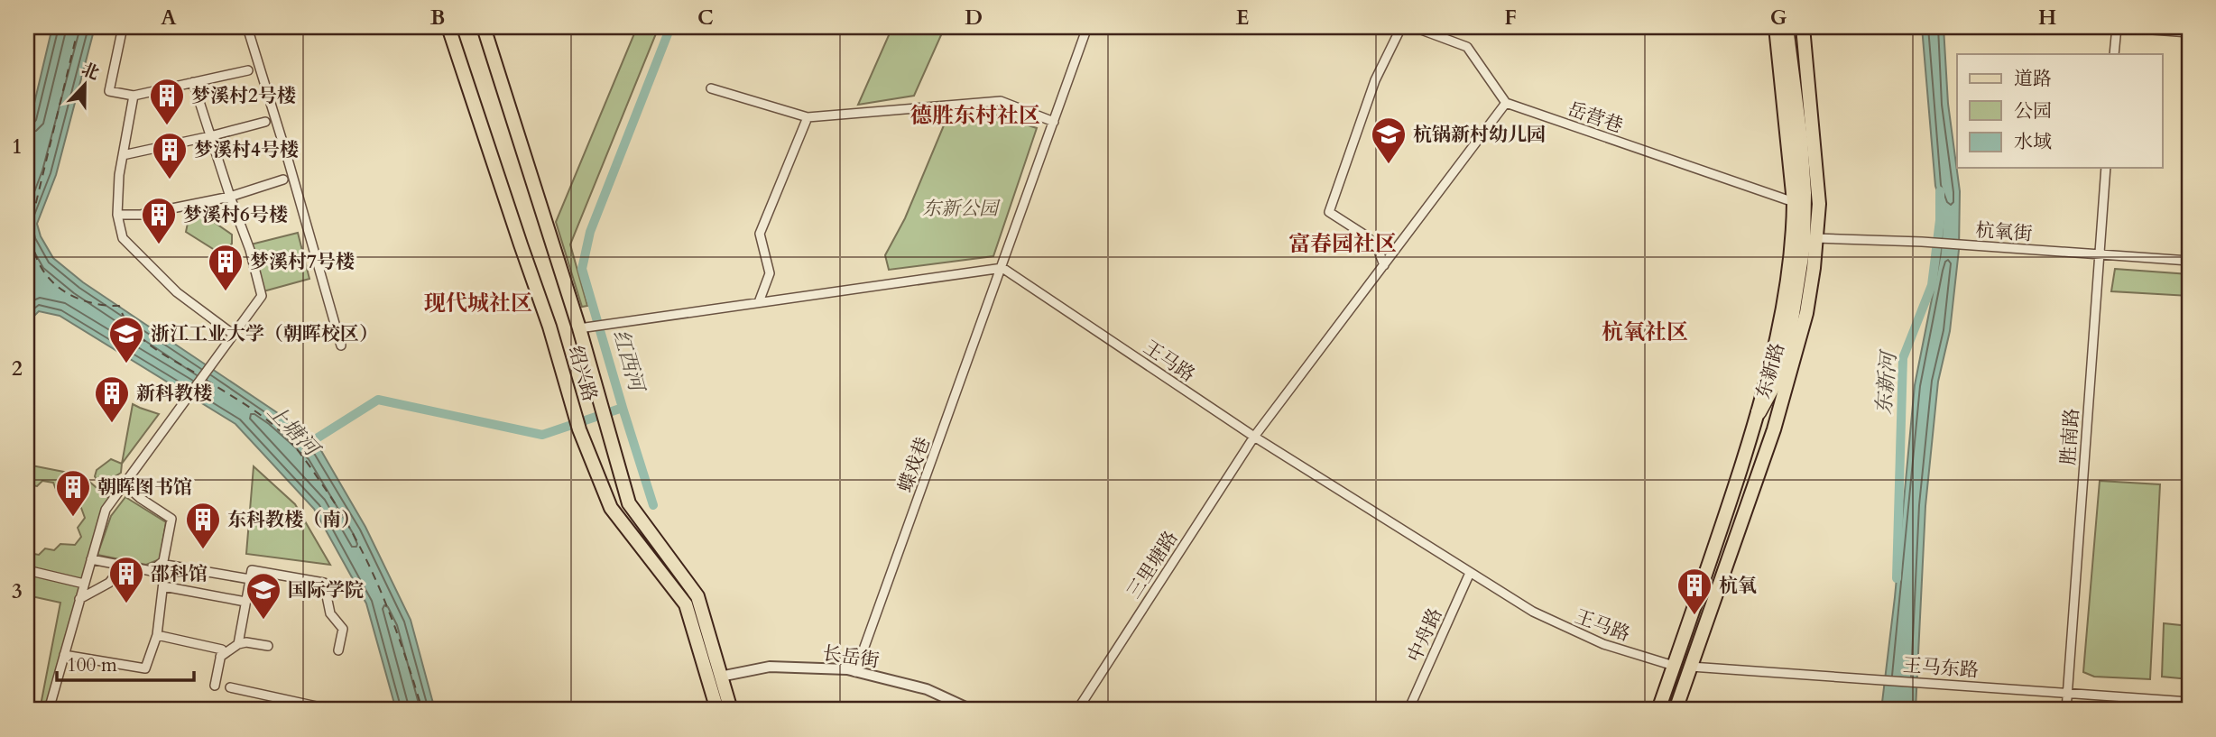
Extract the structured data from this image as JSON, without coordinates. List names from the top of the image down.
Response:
{
  "streets": {
    "main road": ["东新路", "绍兴路"],
    "street": [
      "岳营巷",
      "杭氧街",
      "王马路",
      "胜南路",
      "蝶戏巷",
      "三里塘路",
      "中舟路",
      "长岳街",
      "王马东路"
    ]
  },
  "crossings": [
    ["岳营巷", "东新路"],
    ["岳营巷", "三里塘路"],
    ["杭氧街", "东新路"],
    ["杭氧街", "胜南路"],
    ["王马路", "东新路"],
    ["王马路", "蝶戏巷"],
    ["王马路", "三里塘路"],
    ["王马路", "中舟路"],
    ["东新路", "王马东路"],
    ["绍兴路", "长岳街"],
    ["胜南路", "王马东路"],
    ["蝶戏巷", "长岳街"]
  ],
  "districts": [
    "德胜东村社区",
    "富春园社区",
    "现代城社区",
    "杭氧社区"
  ],
  "water": ["红西河", "东新河", "上塘河"],
  "parks": ["东新公园"],
  "places": {
    "building": [
      "梦溪村2号楼",
      "梦溪村4号楼",
      "梦溪村6号楼",
      "梦溪村7号楼",
      "新科教楼",
      "朝晖图书馆",
      "东科教楼（南）",
      "邵科馆",
      "杭氧"
    ],
    "school or university": ["杭锅新村幼儿园", "浙江工业大学（朝晖校区）", "国际学院"]
  },
  "legend": ["道路", "公园", "水域"],
  "scale_bar": "100 m",
  "north": "top",
  "grid": {
    "columns": [
      "A",
      "B",
      "C",
      "D",
      "E",
      "F",
      "G",
      "H"
    ],
    "rows": ["1", "2", "3"]
  }
}
